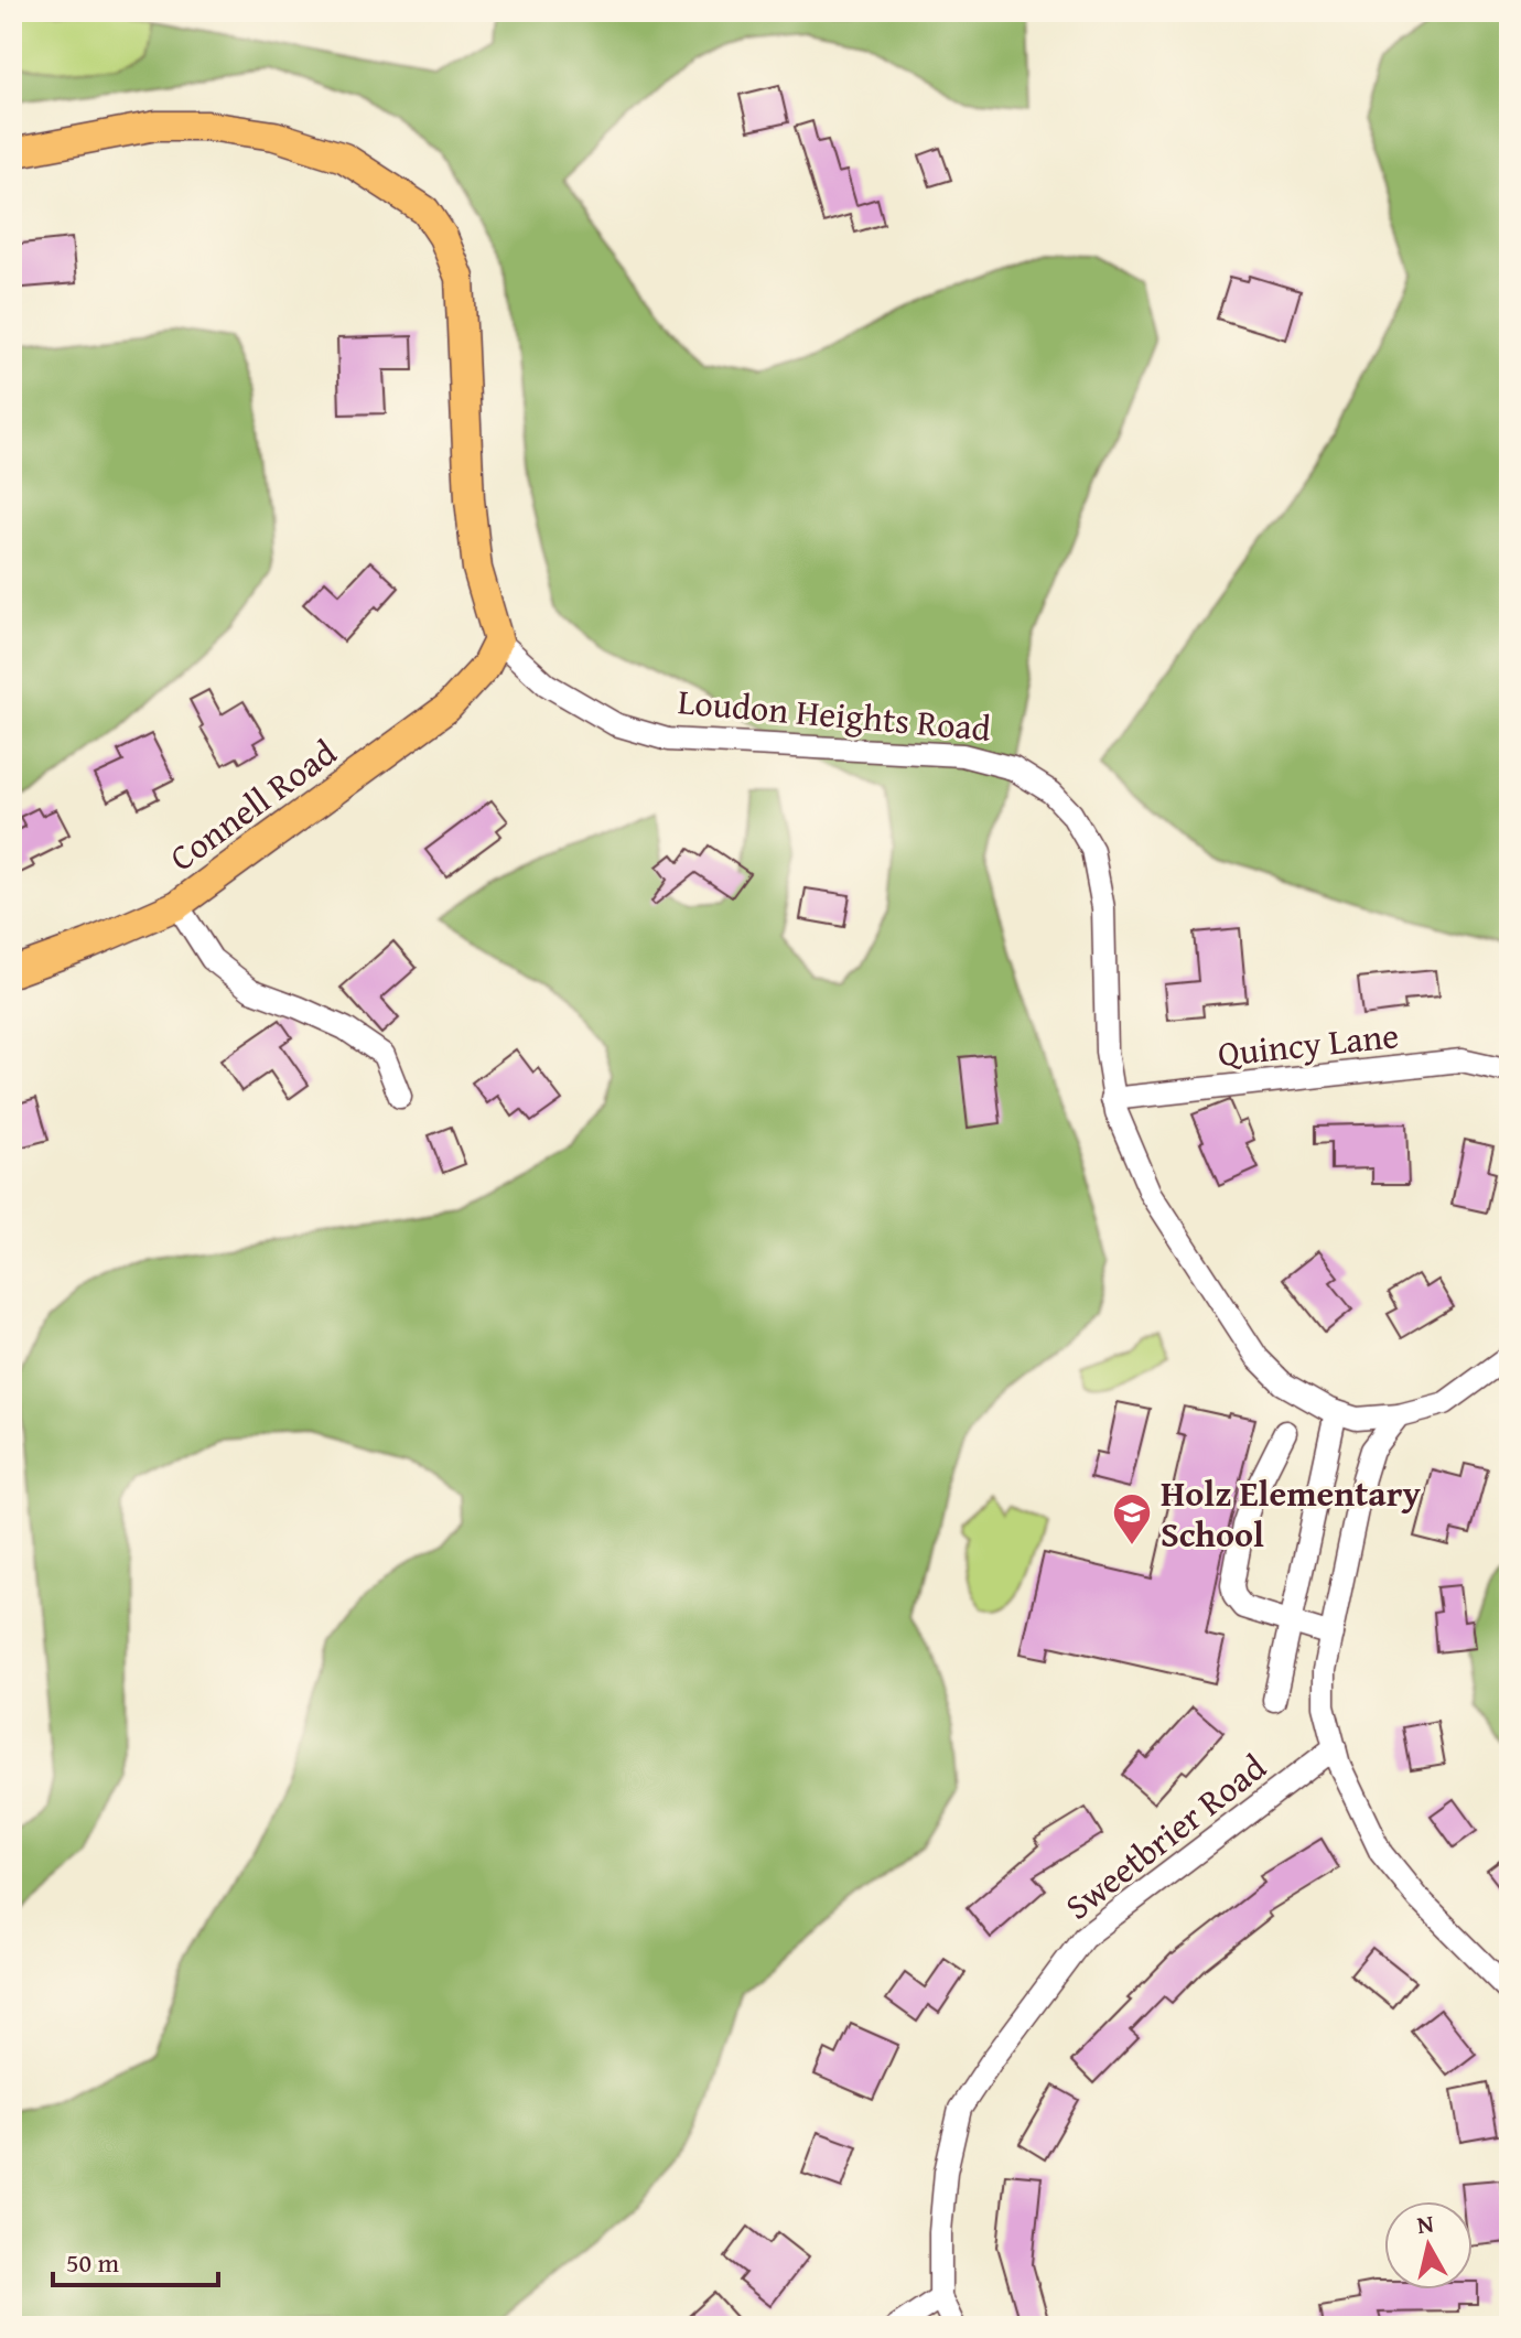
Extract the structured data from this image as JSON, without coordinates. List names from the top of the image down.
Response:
{
  "streets": {
    "main road": ["Connell Road"],
    "street": ["Loudon Heights Road", "Quincy Lane", "Sweetbrier Road"]
  },
  "crossings": [
    ["Loudon Heights Road", "Connell Road"],
    ["Loudon Heights Road", "Quincy Lane"]
  ],
  "places": {
    "school or university": ["Holz Elementary School"]
  },
  "scale_bar": "50 m",
  "north": "top"
}
